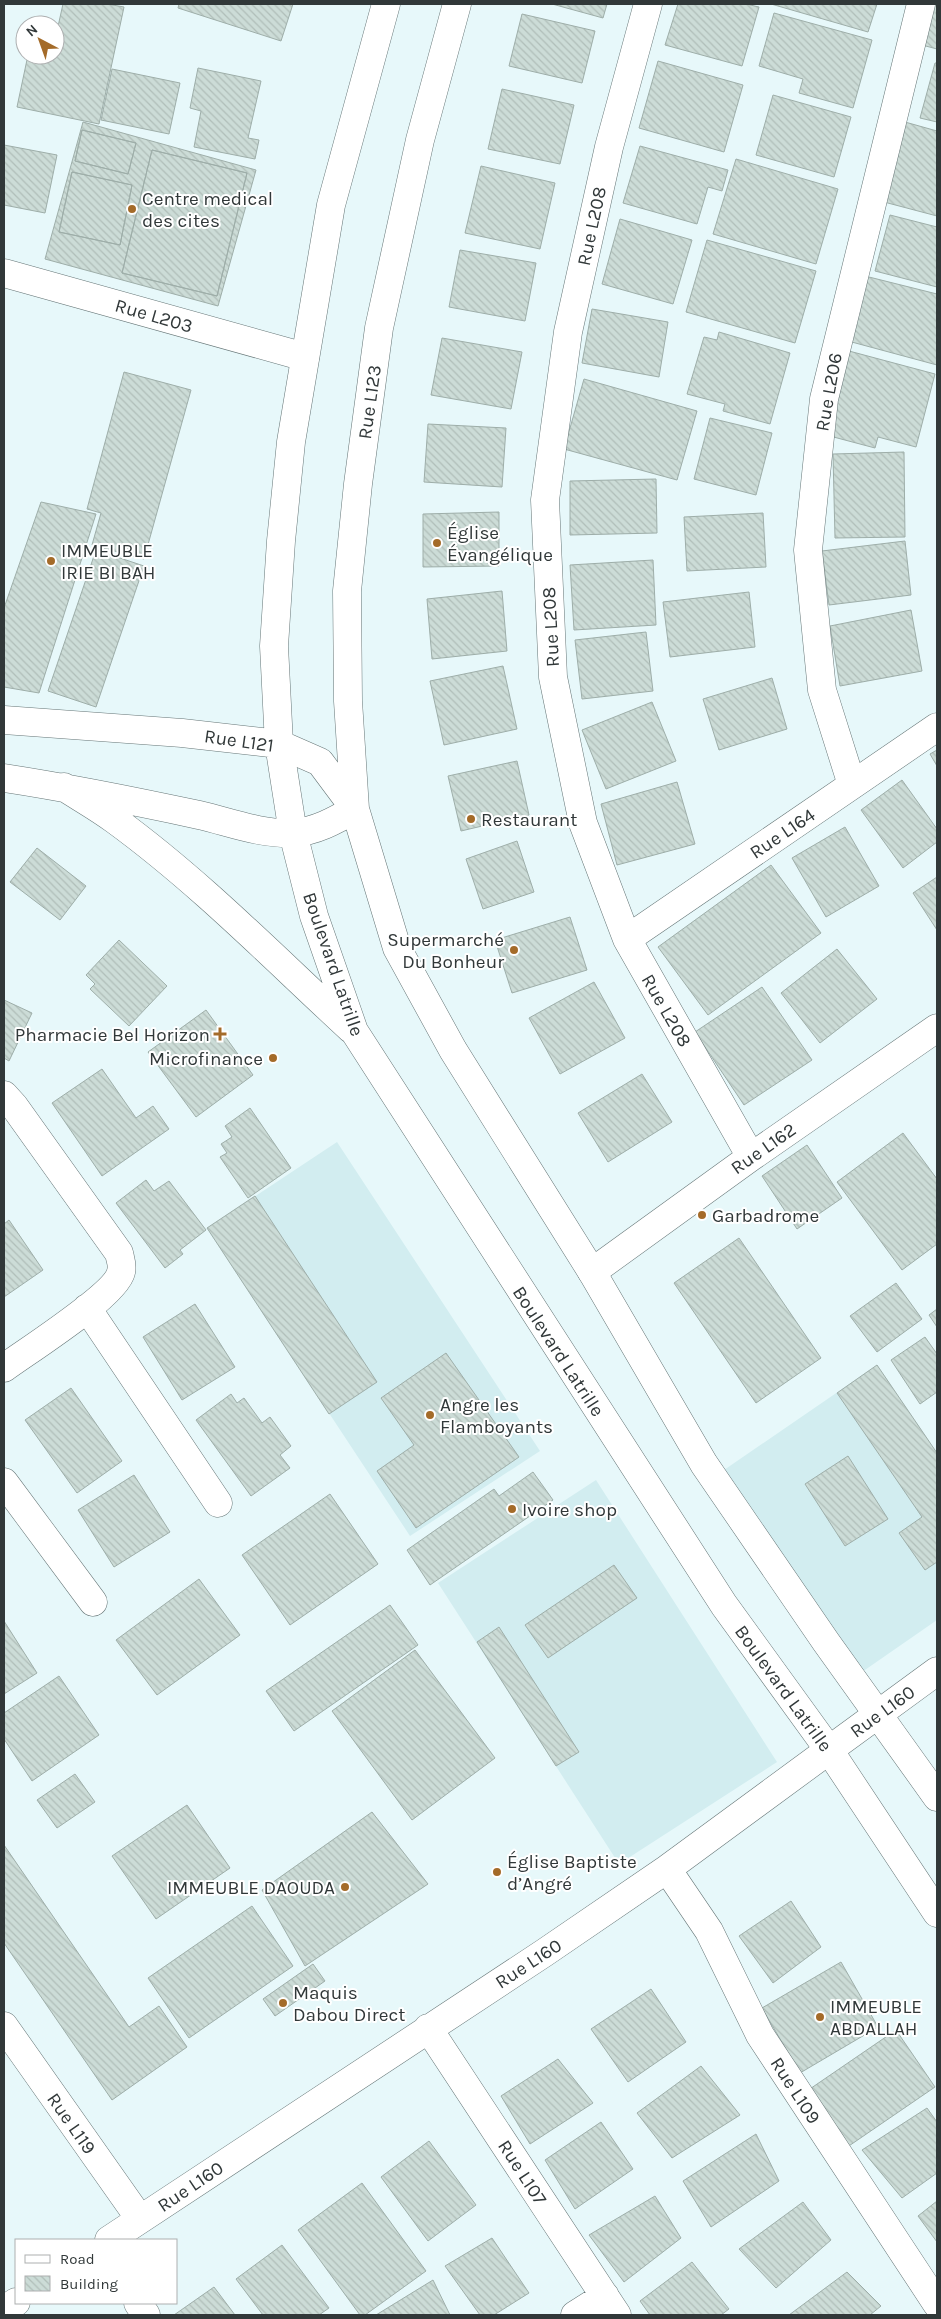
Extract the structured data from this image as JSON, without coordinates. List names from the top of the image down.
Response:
{
  "streets": {
    "street": [
      "Rue L208",
      "Rue L203",
      "Rue L206",
      "Rue L123",
      "Rue L121",
      "Rue L164",
      "Boulevard Latrille",
      "Rue L162",
      "Rue L160",
      "Rue L109",
      "Rue L119",
      "Rue L107"
    ]
  },
  "crossings": [
    ["Rue L208", "Rue L164"],
    ["Rue L208", "Rue L162"],
    ["Rue L206", "Rue L164"],
    ["Rue L123", "Rue L121"],
    ["Rue L121", "Boulevard Latrille"],
    ["Boulevard Latrille", "Rue L160"],
    ["Rue L160", "Rue L109"],
    ["Rue L160", "Rue L119"],
    ["Rue L160", "Rue L107"]
  ],
  "places": {
    "other": [
      "Centre medical des cites",
      "Église Évangélique",
      "IMMEUBLE IRIE BI BAH",
      "Restaurant",
      "Supermarché Du Bonheur",
      "Microfinance",
      "Garbadrome",
      "Angre les Flamboyants",
      "Ivoire shop",
      "Église Baptiste d’Angré",
      "IMMEUBLE DAOUDA",
      "Maquis Dabou Direct",
      "IMMEUBLE ABDALLAH"
    ],
    "health": ["Pharmacie Bel Horizon"]
  },
  "legend": ["Road", "Building"],
  "north": "top left"
}
